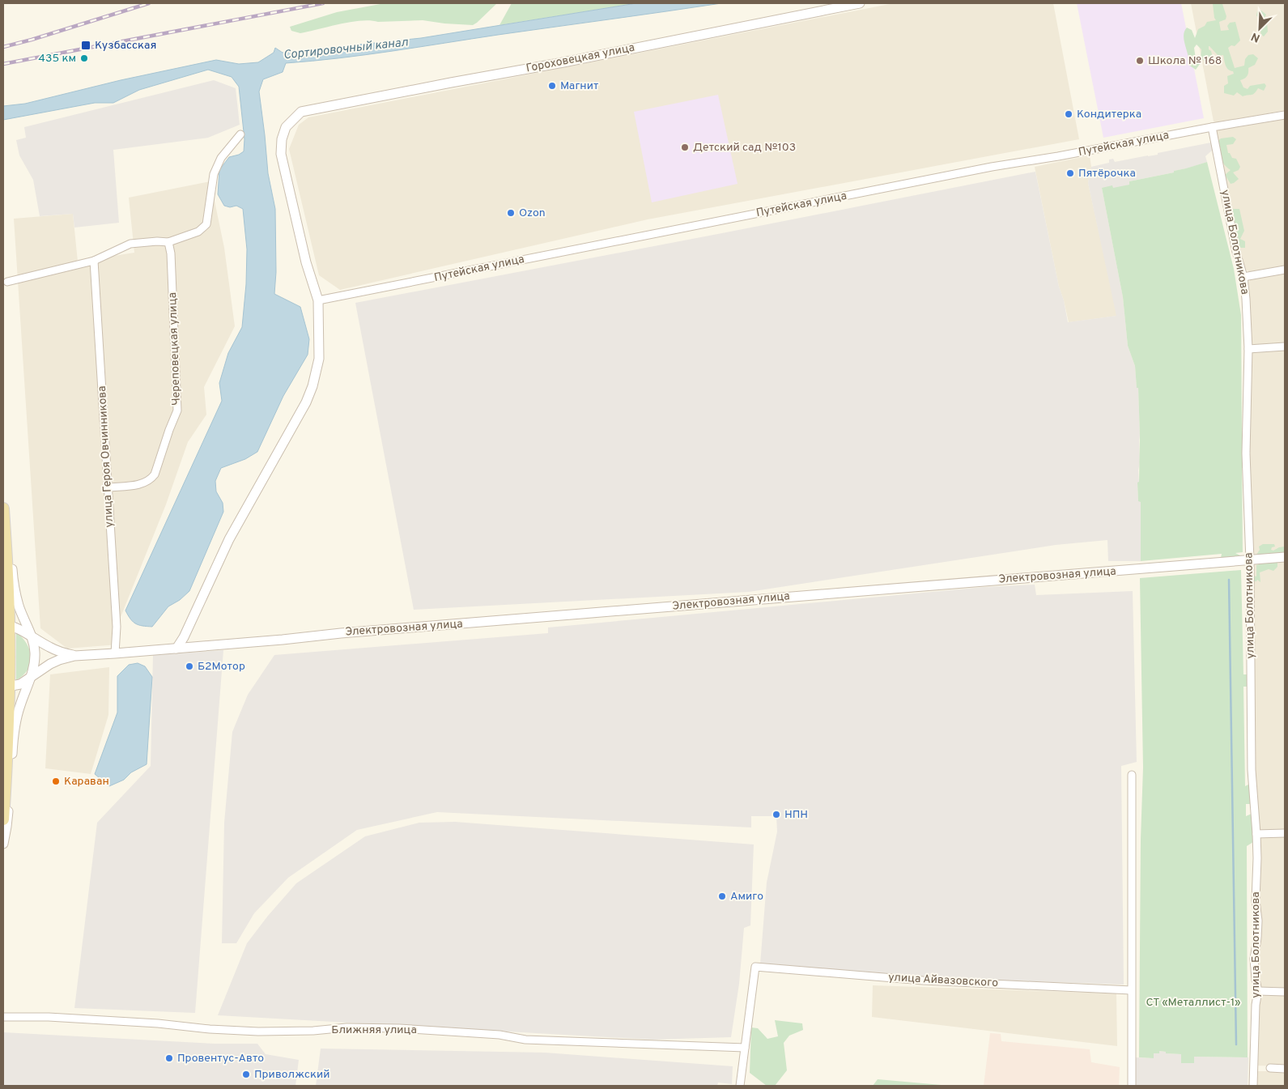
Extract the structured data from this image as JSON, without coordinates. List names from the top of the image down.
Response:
{
  "streets": {
    "street": [
      "Гороховецкая улица",
      "Путейская улица",
      "улица Болотникова",
      "Череповецкая улица",
      "улица Героя Овчинникова",
      "Электровозная улица",
      "улица Айвазовского",
      "Ближняя улица"
    ]
  },
  "crossings": [
    ["Гороховецкая улица", "Путейская улица"],
    ["Путейская улица", "улица Болотникова"],
    ["улица Болотникова", "Электровозная улица"],
    ["Череповецкая улица", "улица Героя Овчинникова"],
    ["улица Героя Овчинникова", "Электровозная улица"],
    ["улица Айвазовского", "Ближняя улица"]
  ],
  "water": ["Сортировочный канал"],
  "parks": ["СТ «Металлист-1»"],
  "places": {
    "transit": ["Кузбасская"],
    "other": [
      "435 км",
      "Школа № 168",
      "Магнит",
      "Кондитерка",
      "Детский сад №103",
      "Пятёрочка",
      "Ozon",
      "Б2Мотор",
      "Караван",
      "НПН",
      "Амиго",
      "Провентус-Авто",
      "Приволжский"
    ]
  },
  "north": "bottom left"
}
